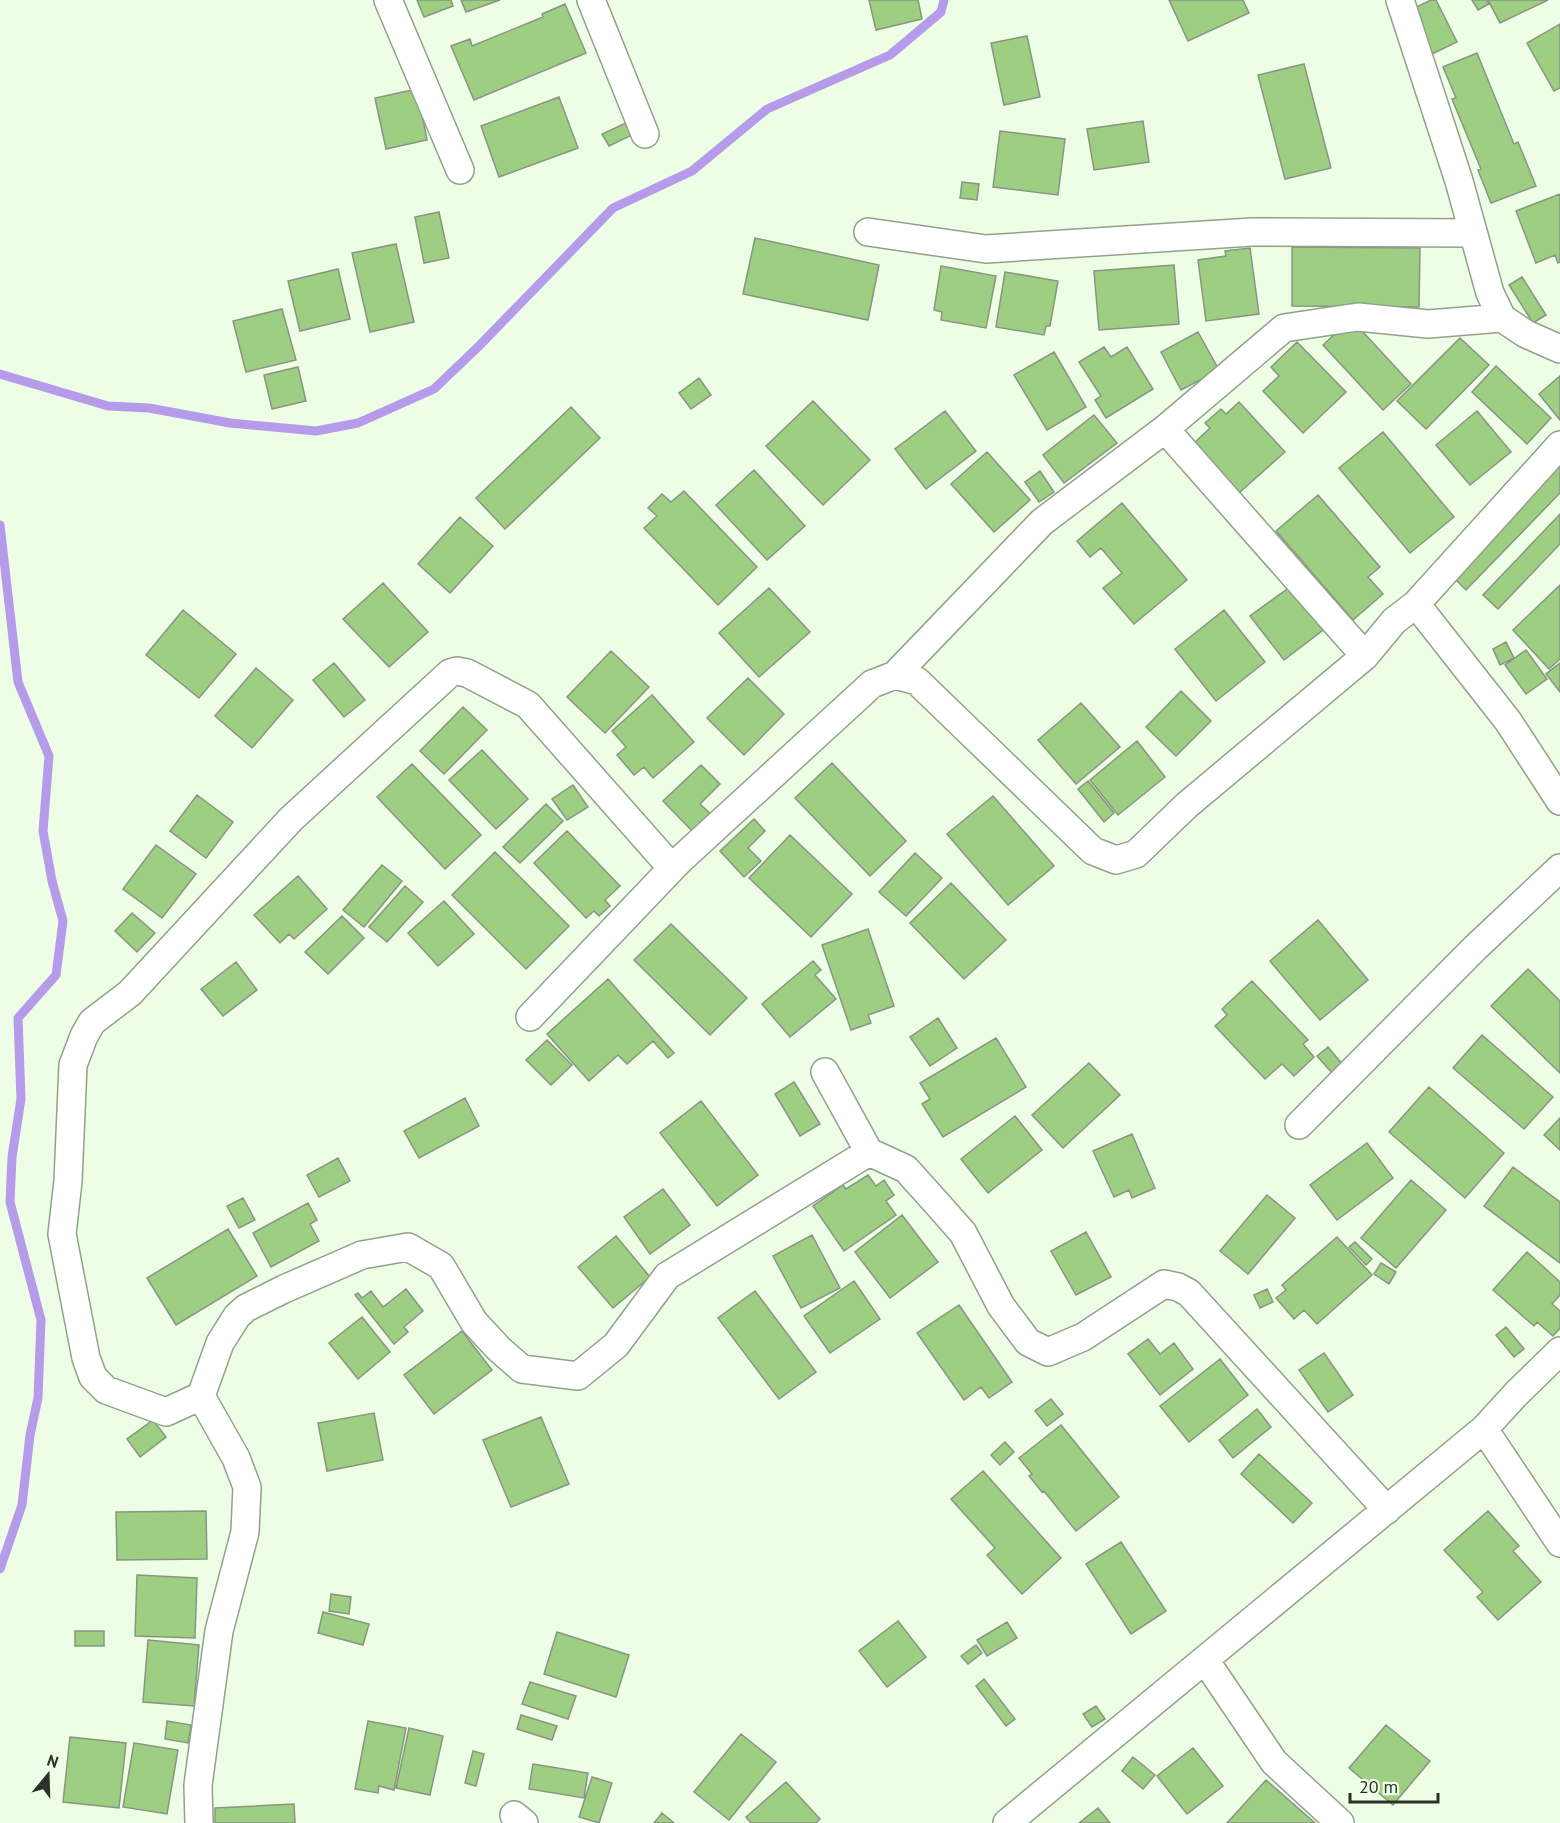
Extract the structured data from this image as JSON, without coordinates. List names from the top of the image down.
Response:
{
  "scale_bar": "20 m",
  "north": "top"
}
